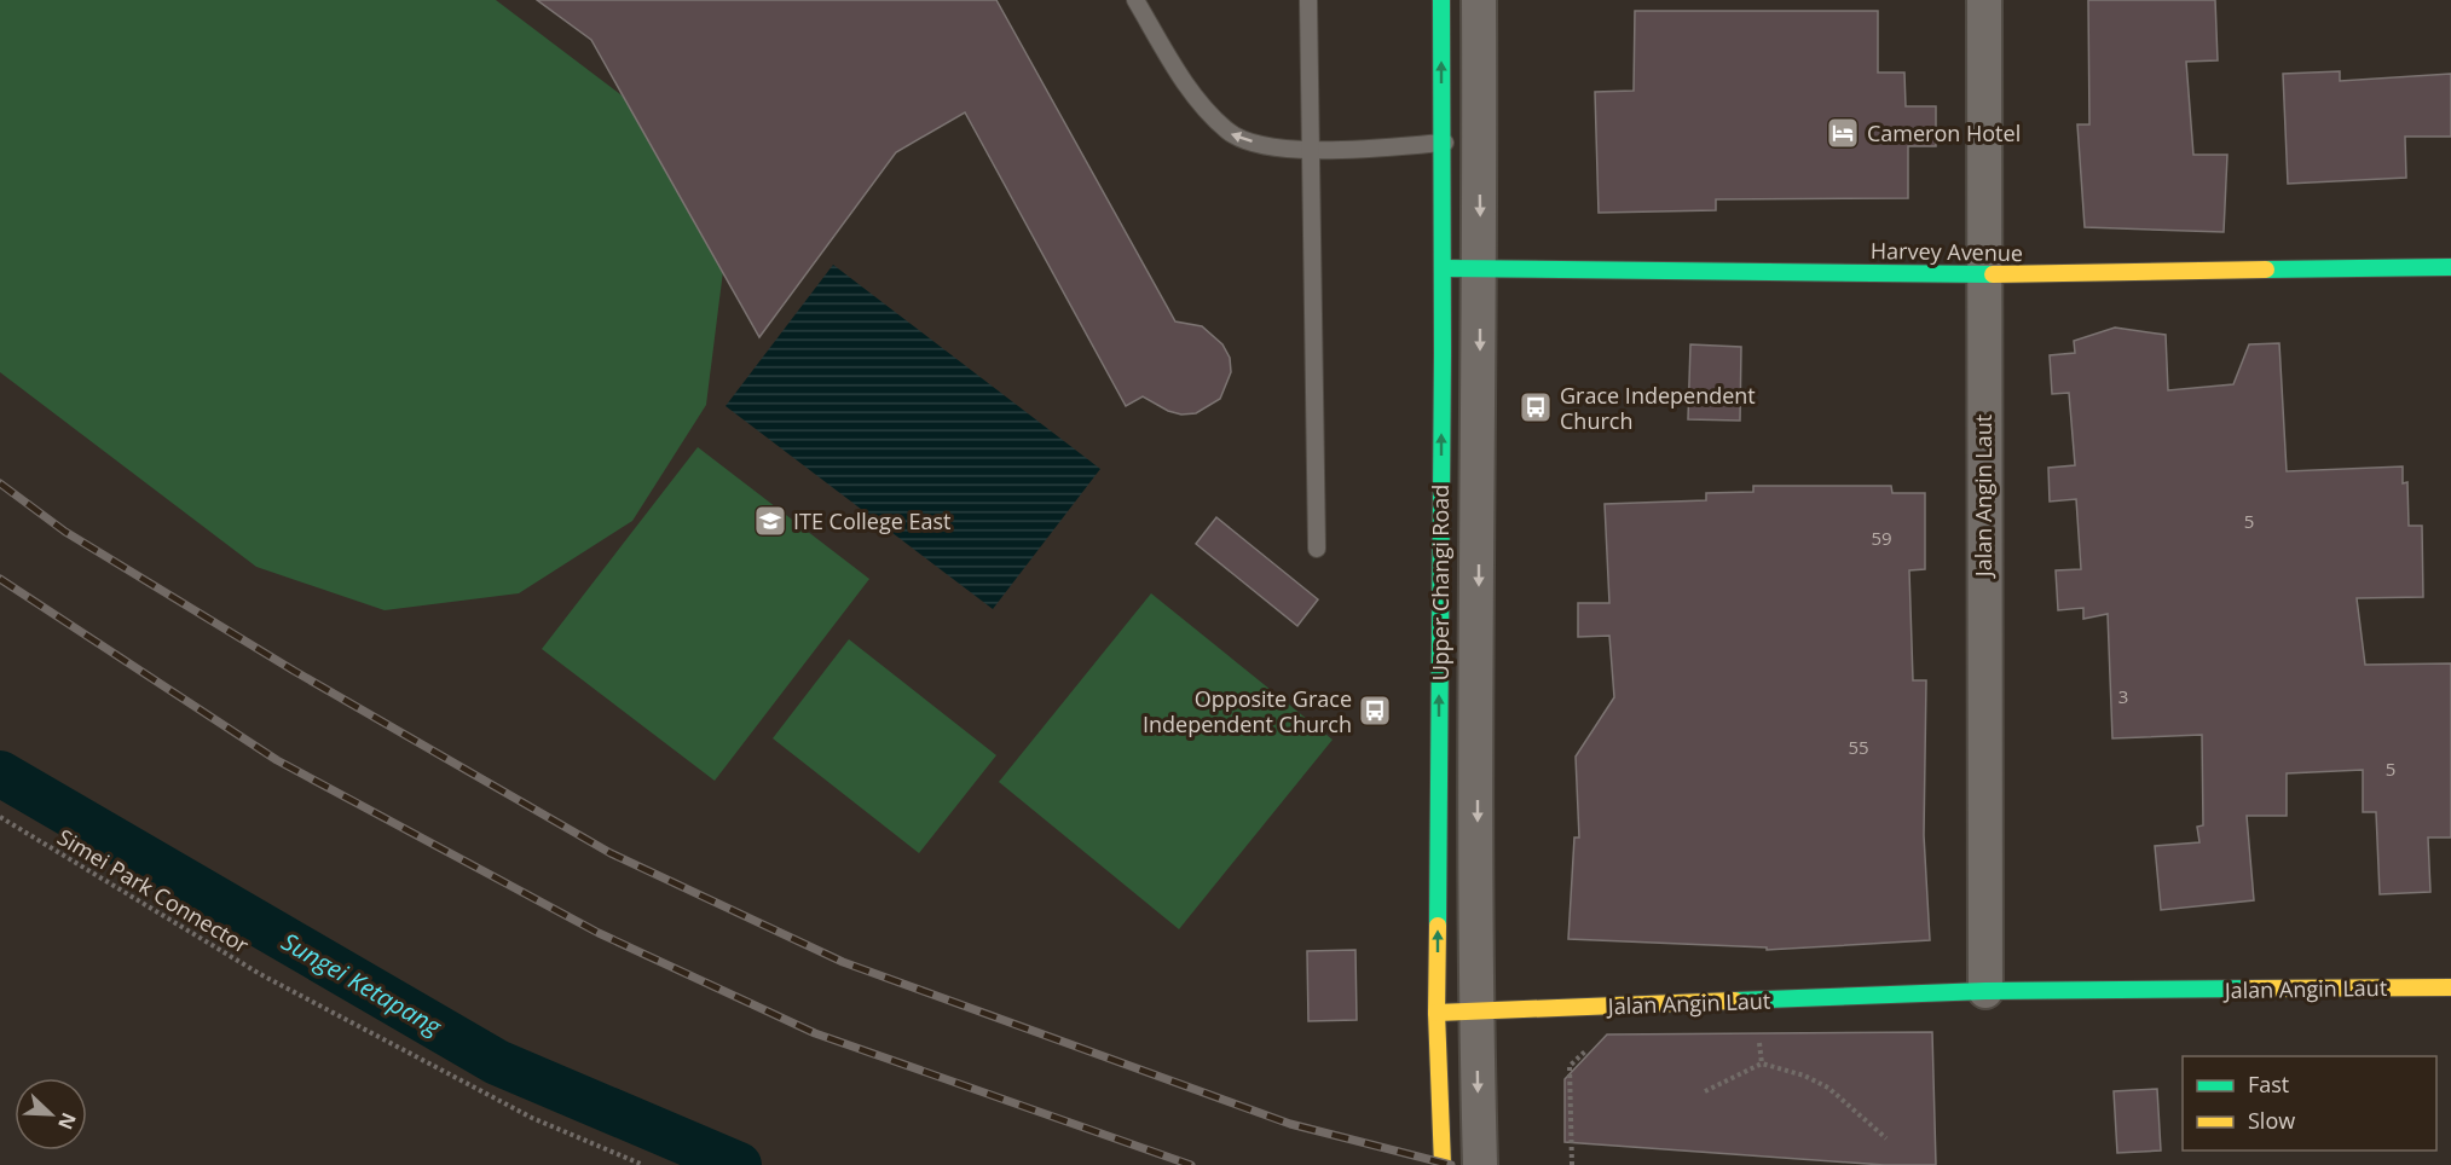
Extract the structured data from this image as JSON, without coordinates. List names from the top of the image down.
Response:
{
  "streets": {
    "street": ["Harvey Avenue", "Jalan Angin Laut", "Upper Changi Road"],
    "path": ["Simei Park Connector"]
  },
  "crossings": [
    ["Harvey Avenue", "Jalan Angin Laut"],
    ["Harvey Avenue", "Upper Changi Road"],
    ["Jalan Angin Laut", "Upper Changi Road"]
  ],
  "water": ["Sungei Ketapang"],
  "places": {
    "hotel": ["Cameron Hotel"],
    "bus stop": ["Grace Independent Church", "Opposite Grace Independent Church"],
    "school or university": ["ITE College East"]
  },
  "house_numbers": [
    "5",
    "59",
    "3",
    "55",
    "5"
  ],
  "legend": ["Fast", "Slow"],
  "north": "bottom right"
}
